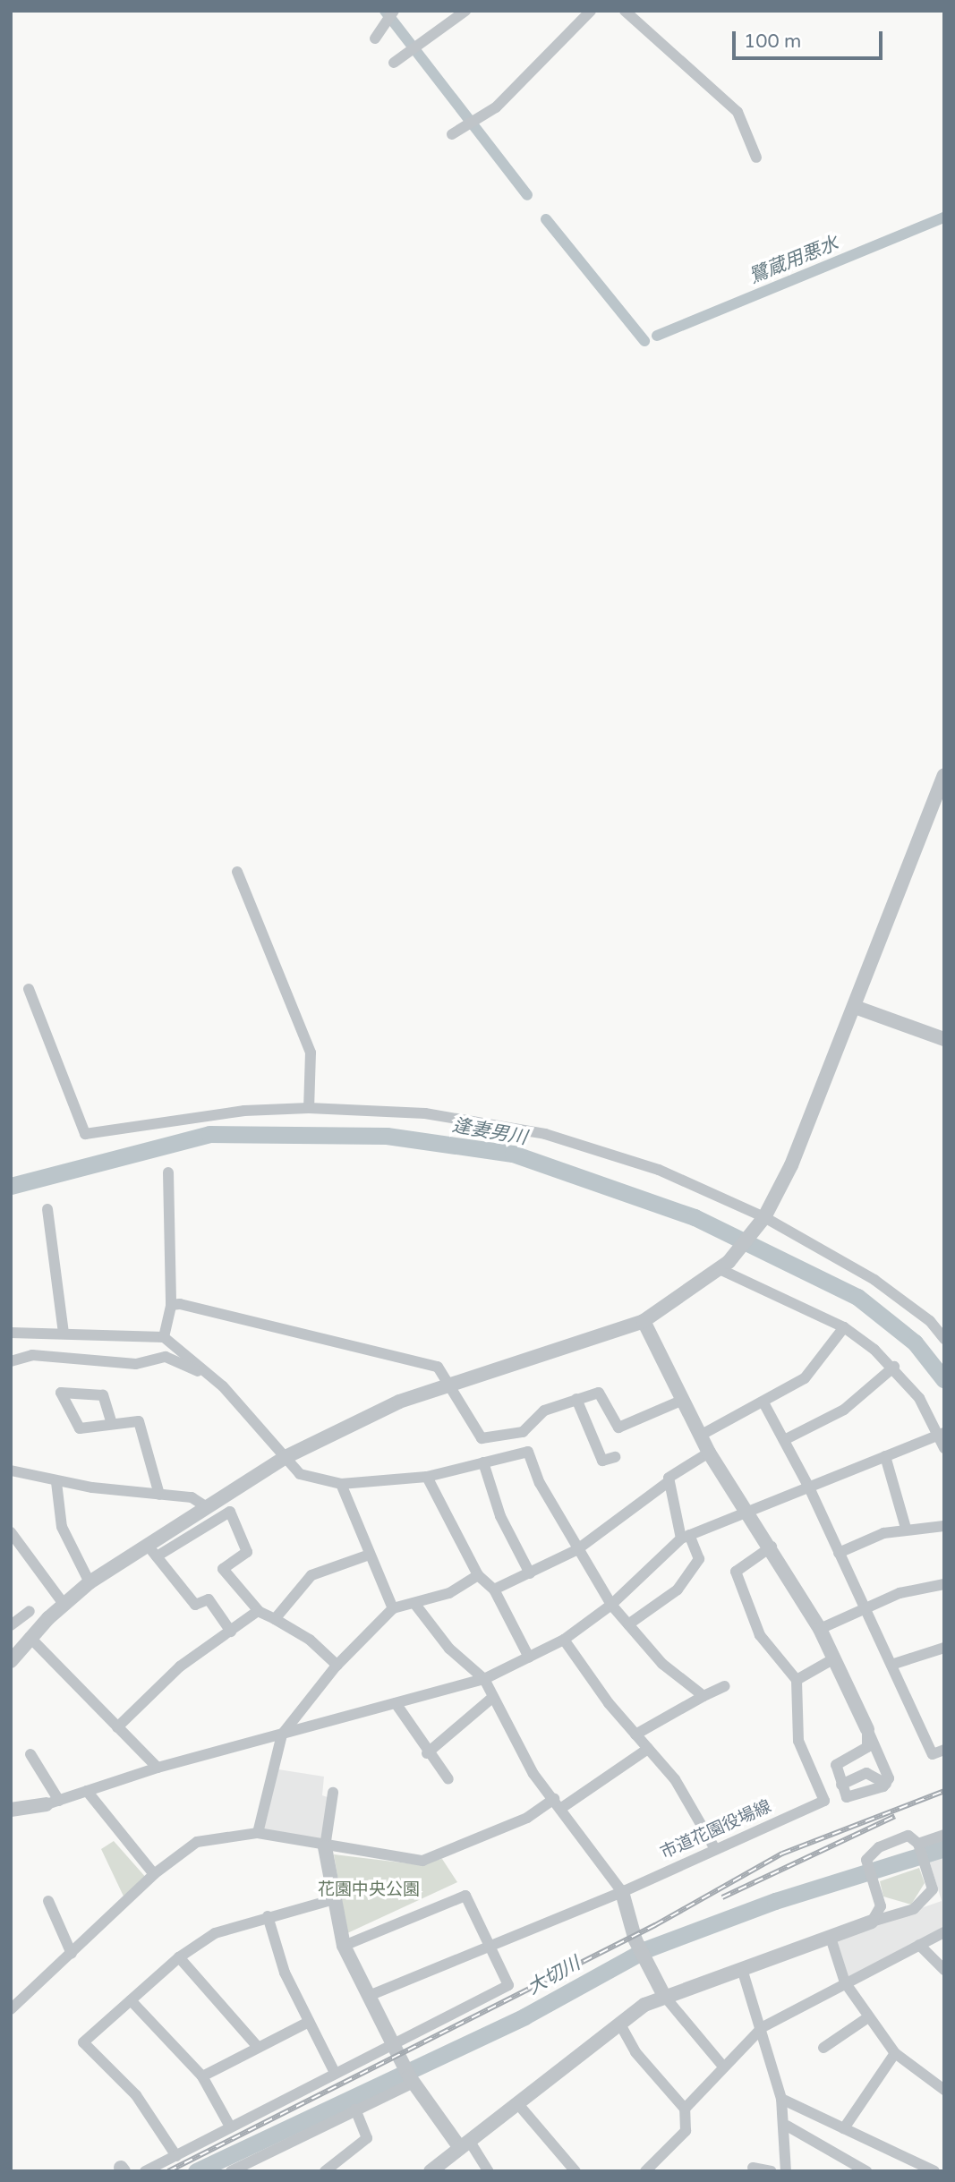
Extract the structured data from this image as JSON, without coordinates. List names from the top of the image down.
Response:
{
  "streets": {
    "street": ["市道花園役場線"]
  },
  "water": ["鷺蔵用悪水", "逢妻男川", "大切川"],
  "parks": ["花園中央公園"],
  "scale_bar": "100 m"
}
